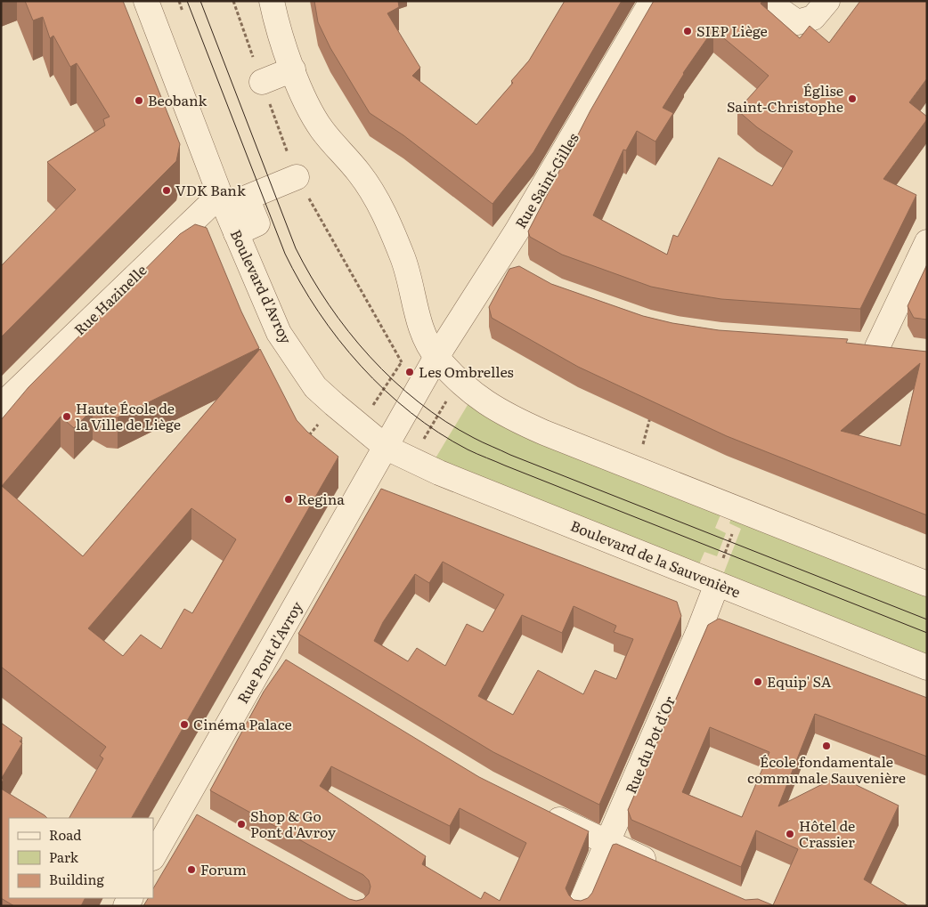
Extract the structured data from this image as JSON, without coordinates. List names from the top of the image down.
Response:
{
  "streets": {
    "street": [
      "Rue Saint-Gilles",
      "Boulevard d'Avroy",
      "Rue Hazinelle",
      "Boulevard de la Sauvenière",
      "Rue Pont d'Avroy",
      "Rue du Pot d'Or"
    ]
  },
  "crossings": [
    ["Boulevard d'Avroy", "Rue Hazinelle"],
    ["Boulevard d'Avroy", "Boulevard de la Sauvenière"],
    ["Boulevard d'Avroy", "Rue Pont d'Avroy"],
    ["Boulevard de la Sauvenière", "Rue Pont d'Avroy"],
    ["Boulevard de la Sauvenière", "Rue du Pot d'Or"]
  ],
  "places": [
    "SIEP Liège",
    "Église Saint-Christophe",
    "Beobank",
    "VDK Bank",
    "Les Ombrelles",
    "Haute École de la Ville de Liège",
    "Regina",
    "Equip' SA",
    "Cinéma Palace",
    "École fondamentale communale Sauvenière",
    "Shop & Go Pont d'Avroy",
    "Hôtel de Crassier",
    "Forum"
  ],
  "legend": ["Road", "Park", "Building"]
}
